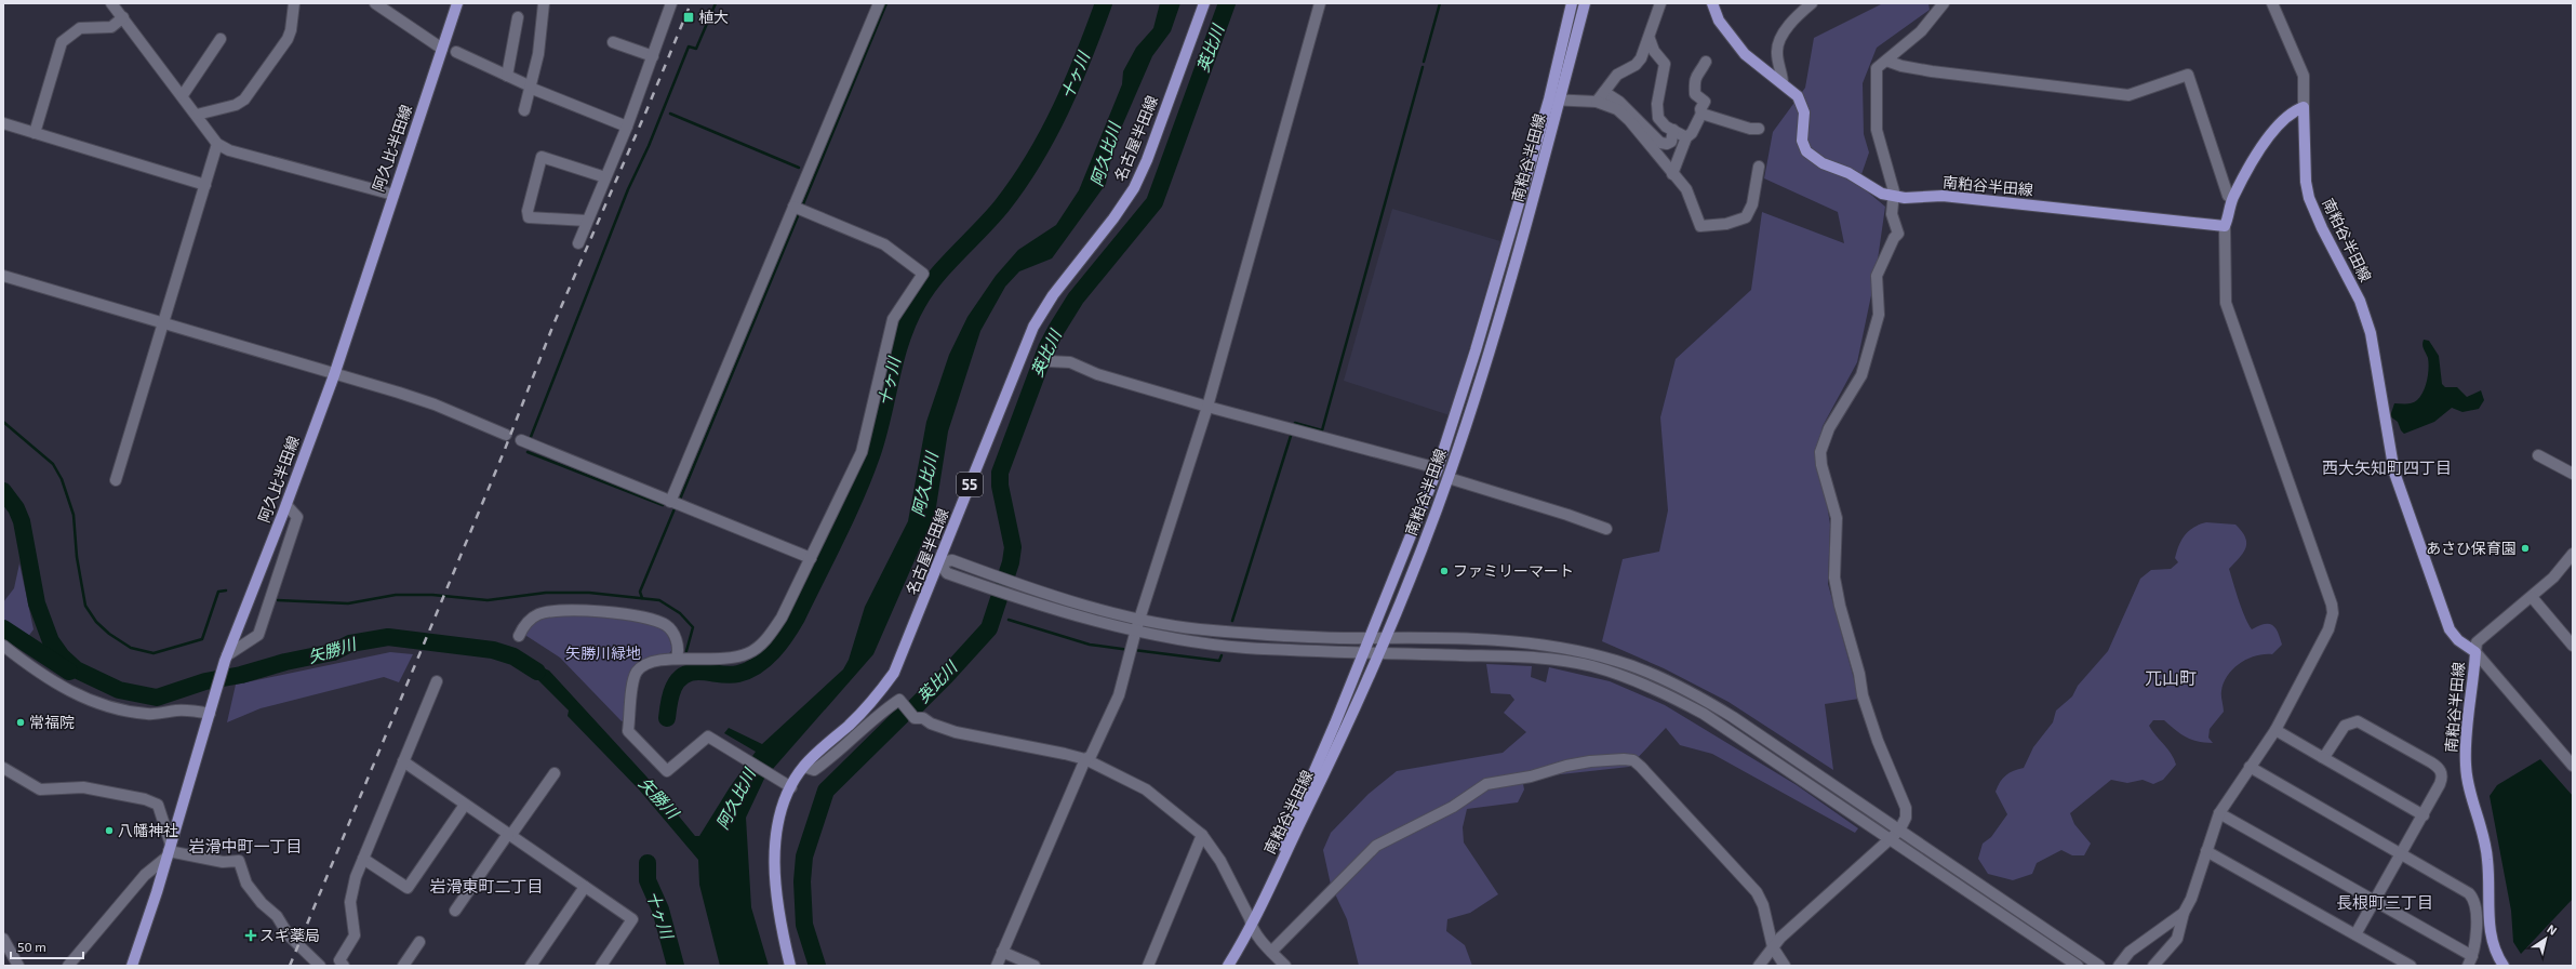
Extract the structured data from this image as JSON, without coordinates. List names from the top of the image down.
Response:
{
  "streets": {
    "main road": [
      "名古屋半田線",
      "阿久比半田線",
      "南粕谷半田線",
      "55"
    ]
  },
  "districts": [
    "西大矢知町四丁目",
    "兀山町",
    "岩滑中町一丁目",
    "岩滑東町二丁目",
    "長根町三丁目"
  ],
  "water": [
    "英比川",
    "十ヶ川",
    "阿久比川",
    "矢勝川"
  ],
  "parks": ["矢勝川緑地"],
  "places": {
    "transit": ["植大"],
    "other": [
      "あさひ保育園",
      "ファミリーマート",
      "常福院",
      "八幡神社"
    ],
    "health": ["スギ薬局"]
  },
  "scale_bar": "50 m",
  "north": "top right"
}
